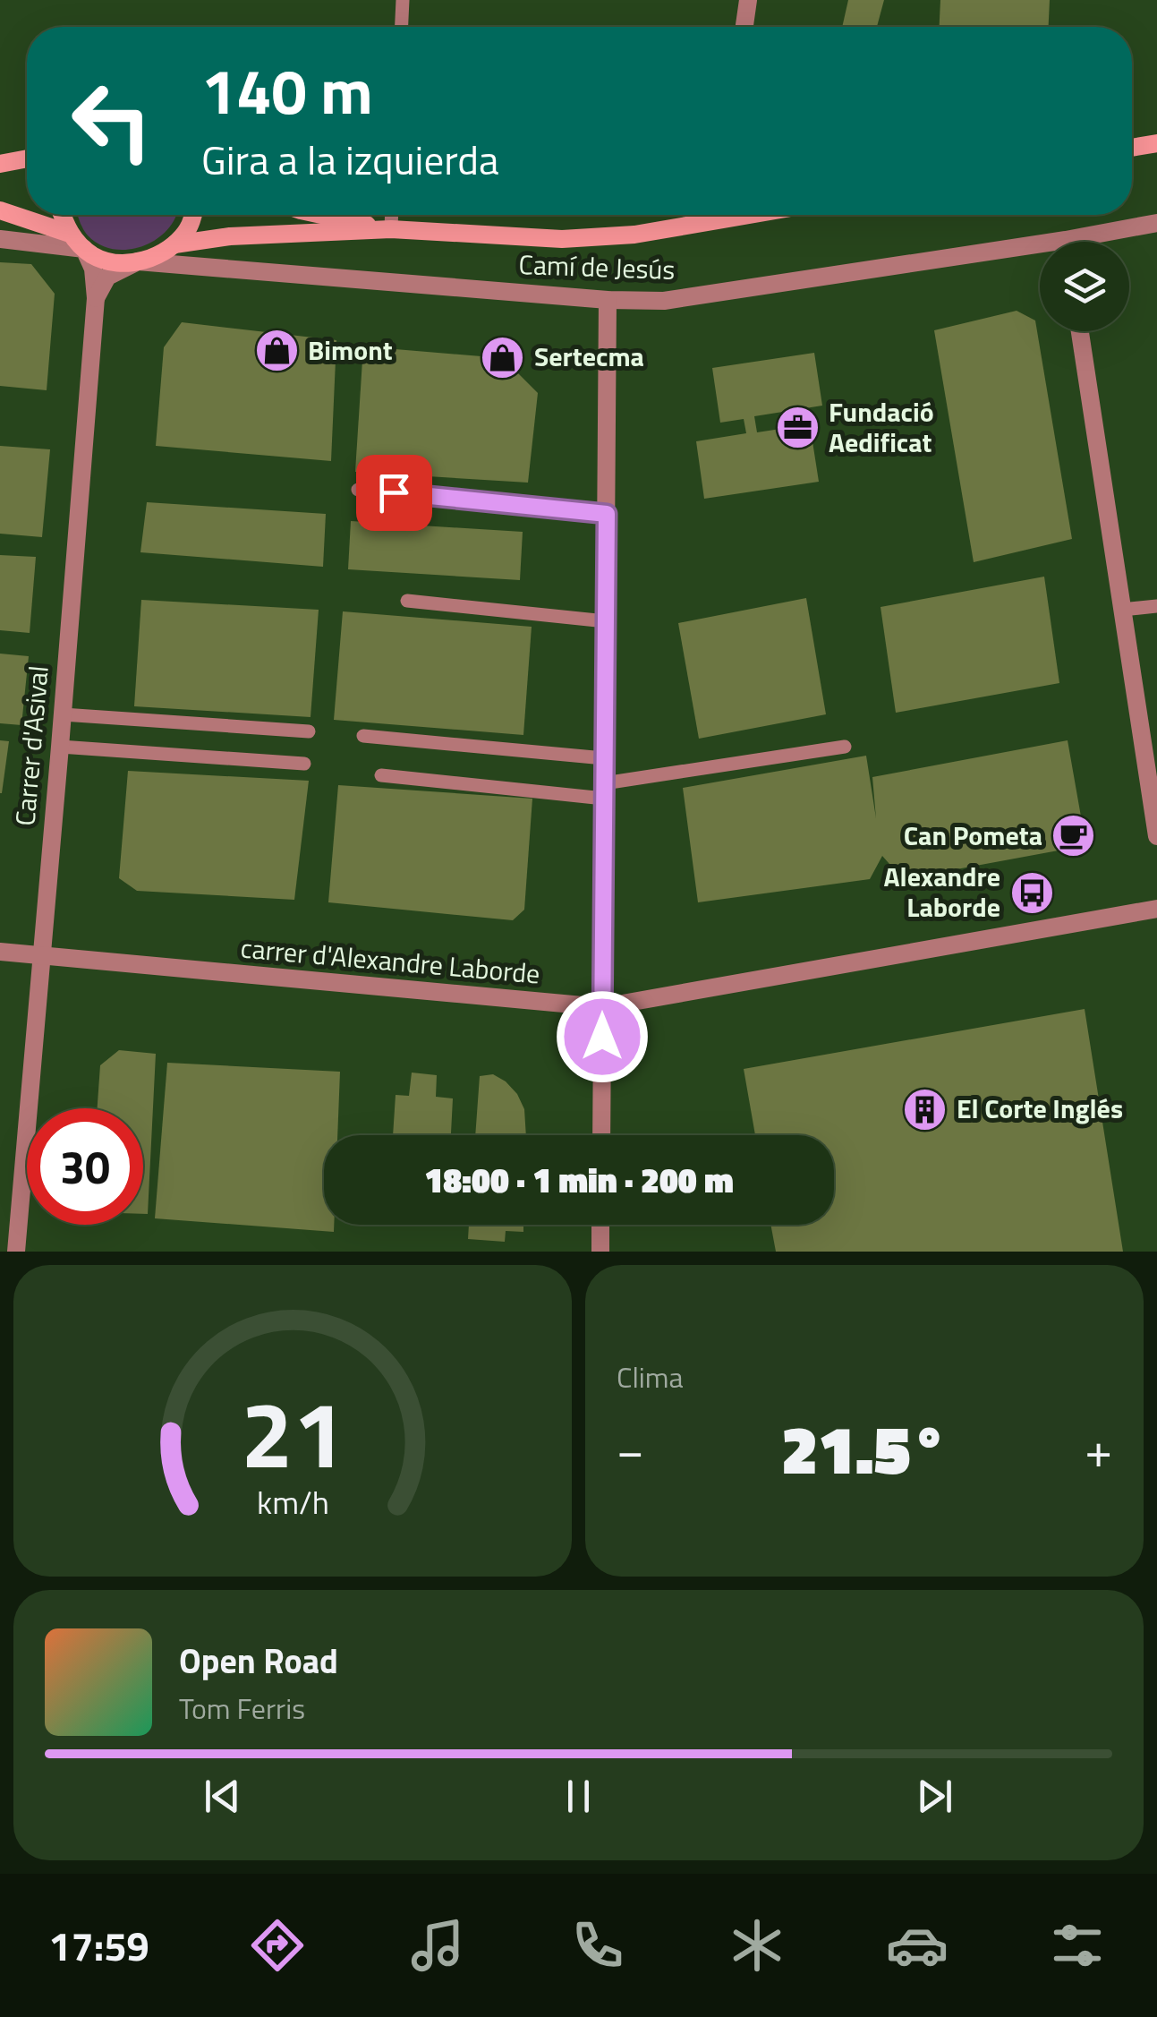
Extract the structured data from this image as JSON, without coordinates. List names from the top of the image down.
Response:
{
  "streets": {
    "street": ["Camí de Jesús", "Carrer d'Asival", "carrer d'Alexandre Laborde"]
  },
  "crossings": [
    ["Carrer d'Asival", "carrer d'Alexandre Laborde"]
  ],
  "places": {
    "shop": ["Bimont", "Sertecma"],
    "office": ["Fundació Aedificat"],
    "cafe": ["Can Pometa"],
    "bus stop": ["Alexandre Laborde"],
    "building": ["El Corte Inglés"]
  },
  "page": {
    "turn": ["140 m", "Gira a la izquierda"],
    "limit": "30",
    "trip": "18:00 · 1 min · 200 m",
    "tile": "Clima",
    "heat": ["−", "21.5°", "+"],
    "song": ["Open Road", "Tom Ferris"],
    "tabs": "17:59",
    "gauge": ["21", "km/h"]
  }
}
